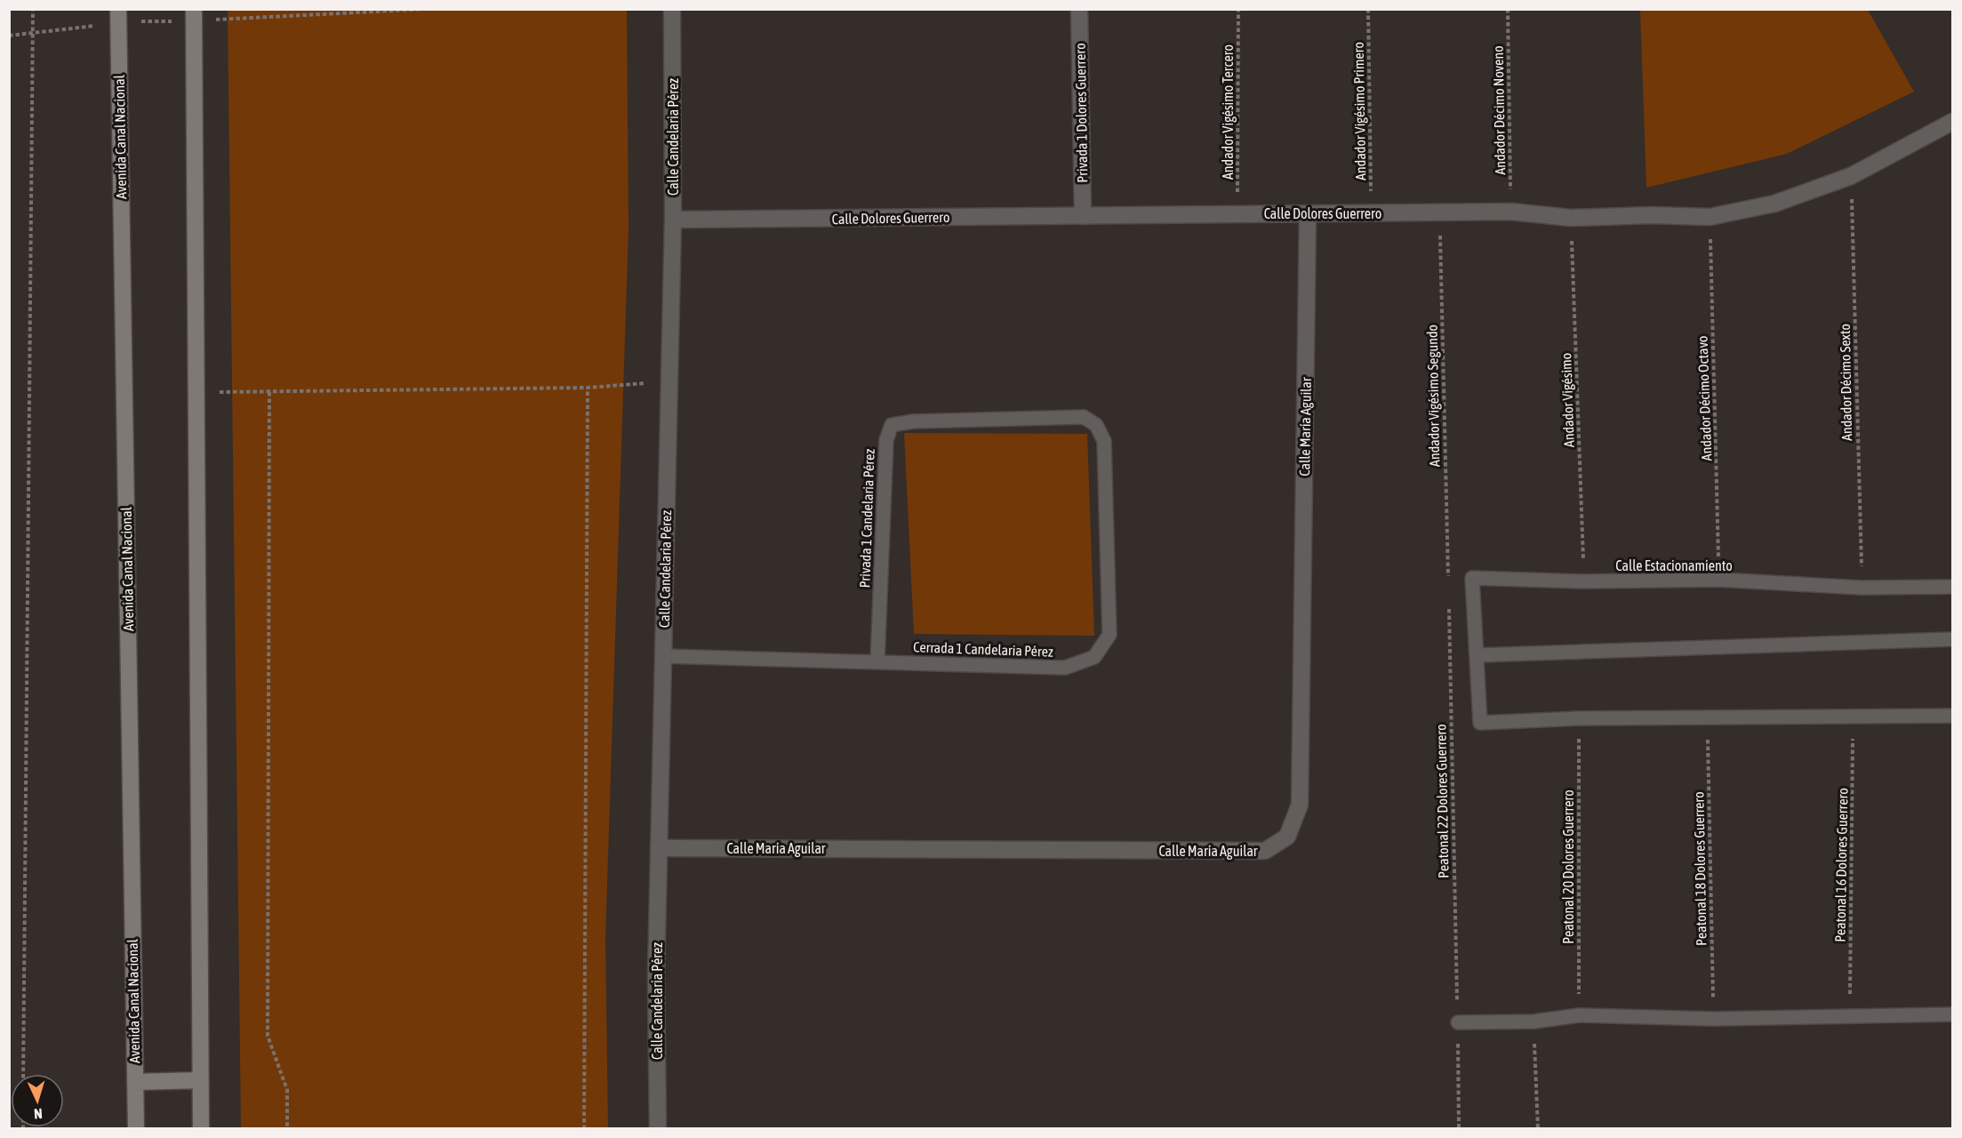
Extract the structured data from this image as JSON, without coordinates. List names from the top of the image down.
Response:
{
  "streets": {
    "main road": ["Avenida Canal Nacional"],
    "street": [
      "Privada 1 Dolores Guerrero",
      "Calle Candelaria Pérez",
      "Calle Dolores Guerrero",
      "Calle María Aguilar"
    ],
    "lane": ["Privada 1 Candelaria Pérez", "Calle Estacionamiento", "Cerrada 1 Candelaria Pérez"],
    "path": [
      "Andador Décimo Noveno",
      "Andador Vigésimo Primero",
      "Andador Vigésimo Tercero",
      "Andador Décimo Sexto",
      "Andador Vigésimo Segundo",
      "Andador Décimo Octavo",
      "Andador Vigésimo",
      "Peatonal 22 Dolores Guerrero",
      "Peatonal 16 Dolores Guerrero",
      "Peatonal 20 Dolores Guerrero",
      "Peatonal 18 Dolores Guerrero"
    ]
  },
  "crossings": [
    ["Andador Décimo Noveno", "Calle Dolores Guerrero"],
    ["Andador Vigésimo Primero", "Calle Dolores Guerrero"],
    ["Andador Vigésimo Tercero", "Calle Dolores Guerrero"],
    ["Privada 1 Dolores Guerrero", "Calle Dolores Guerrero"],
    ["Calle Candelaria Pérez", "Calle Dolores Guerrero"],
    ["Calle Candelaria Pérez", "Calle María Aguilar"],
    ["Calle Candelaria Pérez", "Cerrada 1 Candelaria Pérez"],
    ["Calle Dolores Guerrero", "Andador Décimo Sexto"],
    ["Calle Dolores Guerrero", "Andador Vigésimo Segundo"],
    ["Calle Dolores Guerrero", "Andador Décimo Octavo"],
    ["Calle Dolores Guerrero", "Andador Vigésimo"],
    ["Calle Dolores Guerrero", "Calle María Aguilar"],
    ["Andador Décimo Sexto", "Calle Estacionamiento"],
    ["Andador Décimo Octavo", "Calle Estacionamiento"],
    ["Andador Vigésimo", "Calle Estacionamiento"],
    ["Privada 1 Candelaria Pérez", "Cerrada 1 Candelaria Pérez"],
    ["Calle Estacionamiento", "Peatonal 16 Dolores Guerrero"],
    ["Calle Estacionamiento", "Peatonal 20 Dolores Guerrero"],
    ["Calle Estacionamiento", "Peatonal 18 Dolores Guerrero"]
  ],
  "north": "bottom"
}
